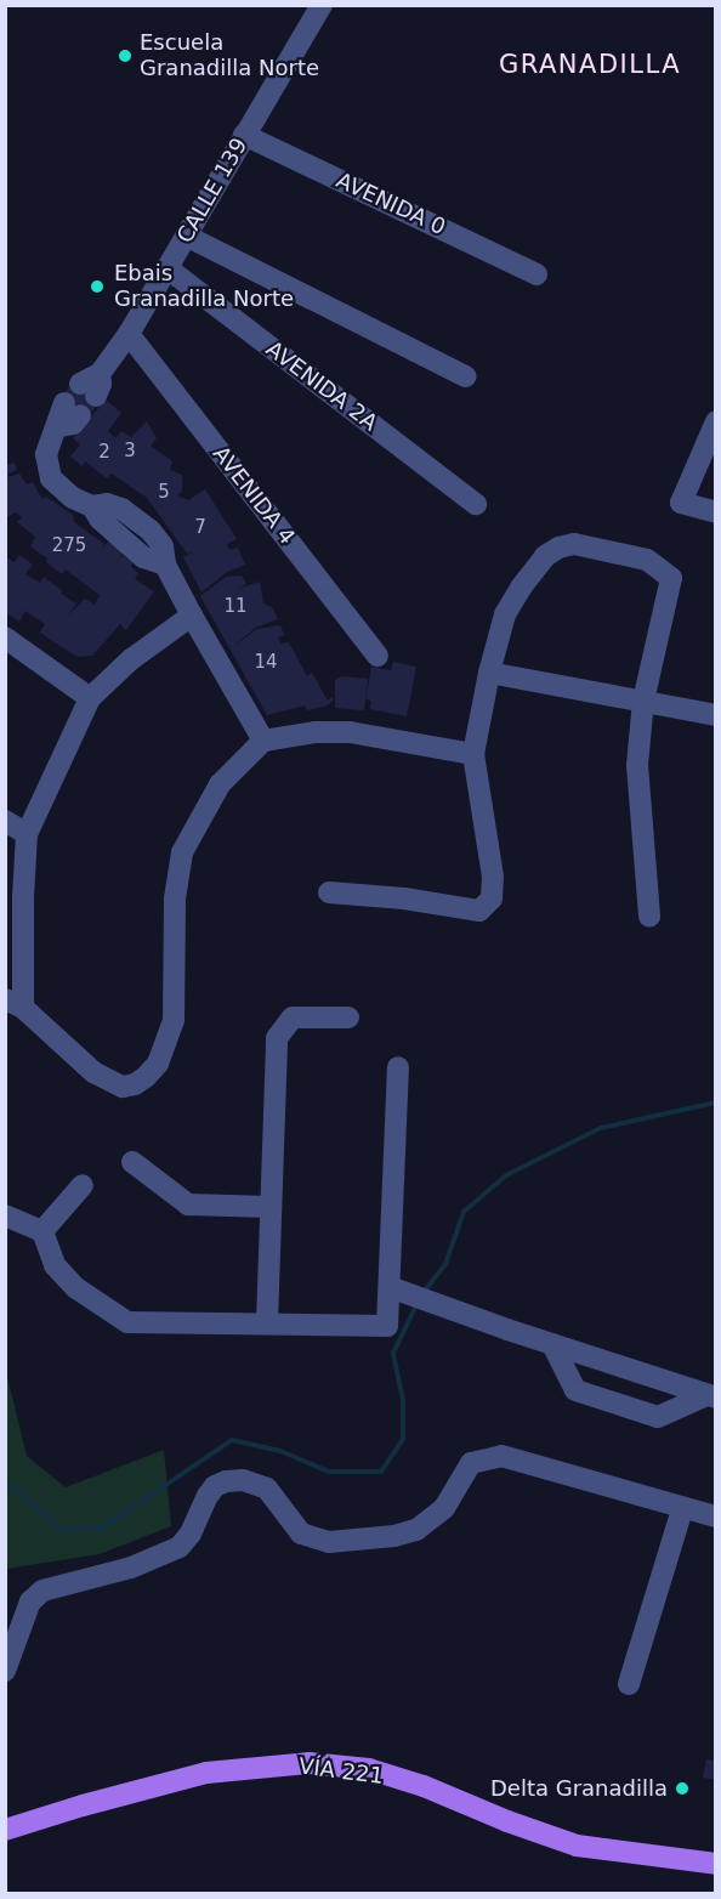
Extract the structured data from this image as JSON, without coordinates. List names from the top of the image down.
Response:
{
  "streets": {
    "main road": ["VÍA 221"],
    "street": [
      "CALLE 139",
      "AVENIDA 0",
      "AVENIDA 2A",
      "AVENIDA 4"
    ]
  },
  "crossings": [
    ["CALLE 139", "AVENIDA 0"],
    ["CALLE 139", "AVENIDA 2A"],
    ["CALLE 139", "AVENIDA 4"]
  ],
  "districts": ["GRANADILLA"],
  "places": ["Escuela Granadilla Norte", "Ebais Granadilla Norte", "Delta Granadilla"],
  "house_numbers": [
    "3",
    "2",
    "5",
    "7",
    "275",
    "11",
    "14"
  ]
}
